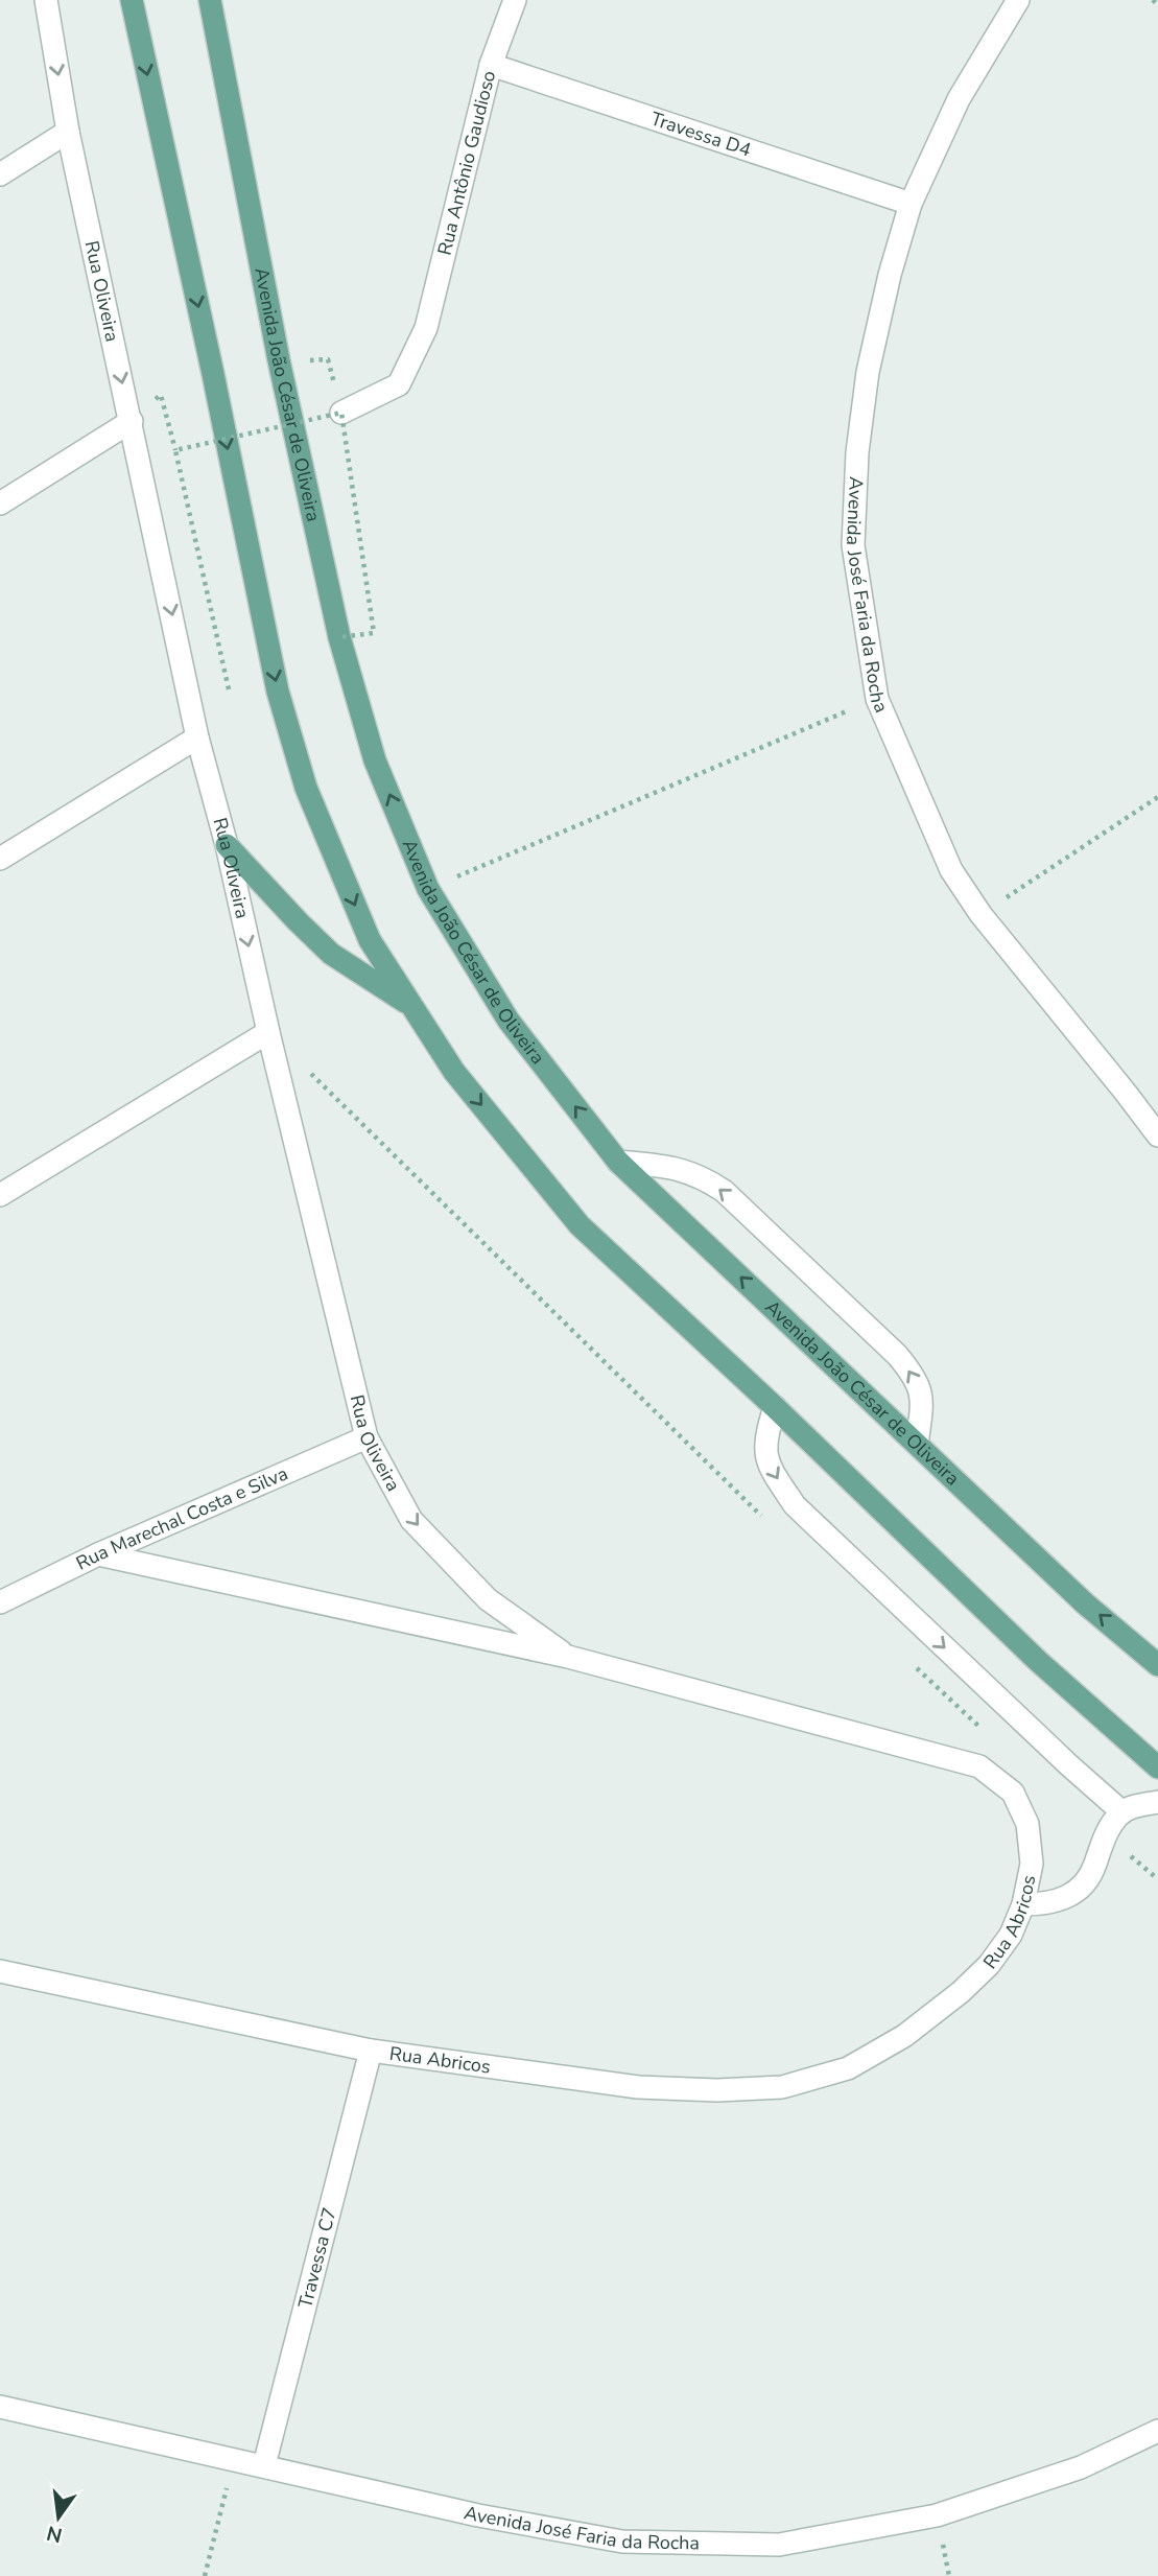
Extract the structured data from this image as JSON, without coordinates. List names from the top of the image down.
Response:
{
  "streets": {
    "main road": ["Avenida João César de Oliveira"],
    "street": [
      "Travessa D4",
      "Rua Antônio Gaudioso",
      "Rua Oliveira",
      "Avenida José Faria da Rocha",
      "Rua Marechal Costa e Silva",
      "Rua Abricos",
      "Travessa C7"
    ]
  },
  "crossings": [
    ["Travessa D4", "Rua Antônio Gaudioso"],
    ["Travessa D4", "Avenida José Faria da Rocha"],
    ["Rua Oliveira", "Rua Marechal Costa e Silva"],
    ["Rua Oliveira", "Rua Abricos"],
    ["Avenida José Faria da Rocha", "Travessa C7"],
    ["Rua Marechal Costa e Silva", "Rua Abricos"],
    ["Rua Abricos", "Travessa C7"]
  ],
  "one_way": ["Rua Oliveira"],
  "north": "bottom"
}
